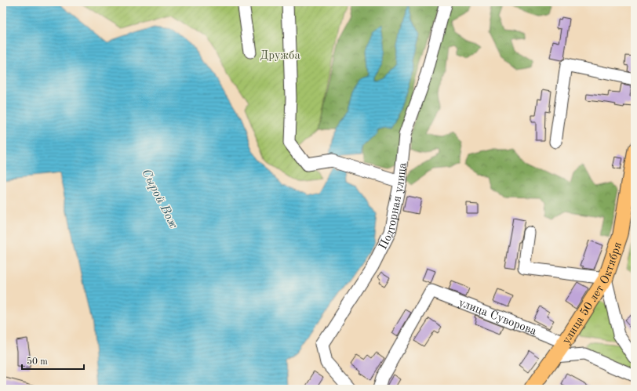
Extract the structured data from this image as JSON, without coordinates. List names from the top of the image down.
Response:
{
  "streets": {
    "main road": ["улица 50 лет Октября"],
    "street": ["Подгорная улица", "улица Суворова"]
  },
  "crossings": [
    ["улица 50 лет Октября", "улица Суворова"]
  ],
  "water": ["Сырой Вож"],
  "parks": ["Дружба"],
  "scale_bar": "50 m"
}
